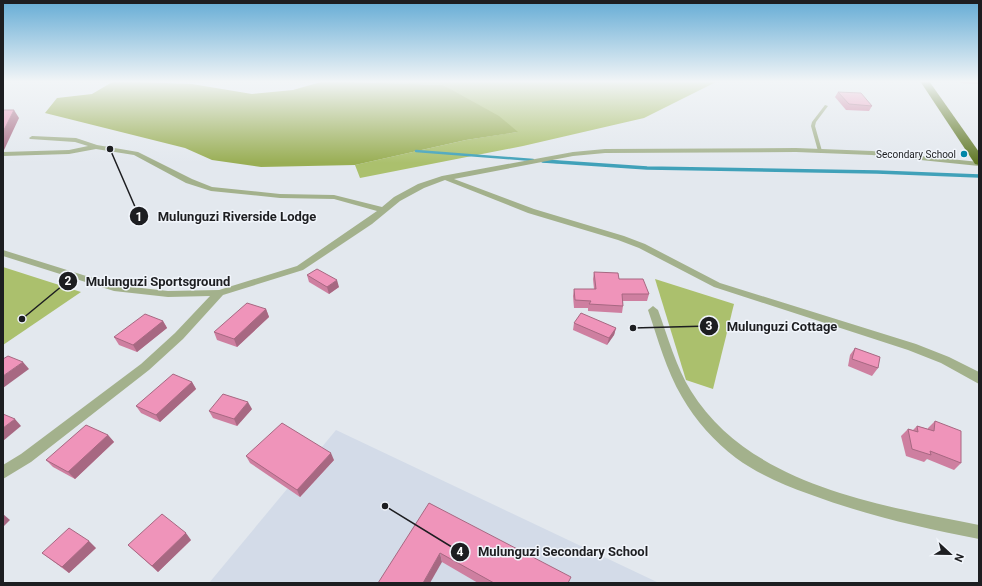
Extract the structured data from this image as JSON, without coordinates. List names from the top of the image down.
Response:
{
  "places": [
    "Mulunguzi Riverside Lodge",
    "Secondary School",
    "Mulunguzi Sportsground",
    "Mulunguzi Cottage",
    "Mulunguzi Secondary School"
  ],
  "north": "right"
}
